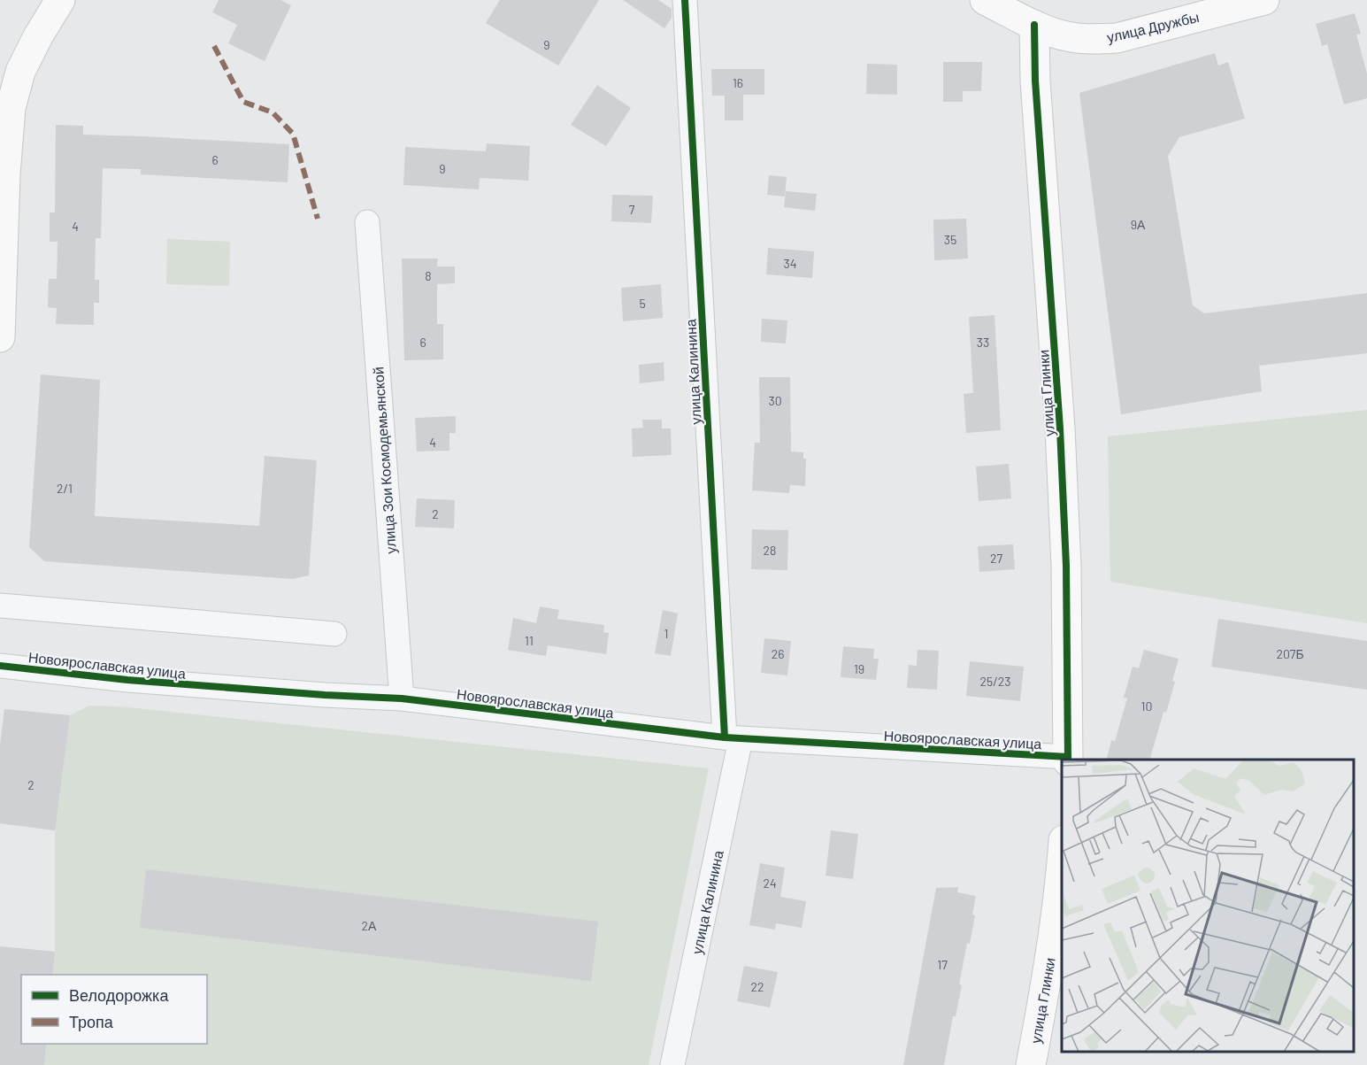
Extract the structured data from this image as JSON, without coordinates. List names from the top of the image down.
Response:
{
  "streets": {
    "street": [
      "улица Дружбы",
      "улица Калинина",
      "улица Глинки",
      "улица Зои Космодемьянской",
      "Новоярославская улица"
    ]
  },
  "crossings": [
    ["улица Дружбы", "улица Глинки"],
    ["улица Калинина", "Новоярославская улица"],
    ["улица Глинки", "Новоярославская улица"],
    ["улица Зои Космодемьянской", "Новоярославская улица"]
  ],
  "house_numbers": [
    "9",
    "16",
    "6",
    "9",
    "7",
    "9А",
    "4",
    "35",
    "34",
    "8",
    "5",
    "6",
    "33",
    "30",
    "4",
    "2/1",
    "2",
    "28",
    "27",
    "1",
    "11",
    "26",
    "207Б",
    "19",
    "25/23",
    "10",
    "2",
    "24",
    "2А",
    "17",
    "22"
  ],
  "legend": ["Велодорожка", "Тропа"]
}
